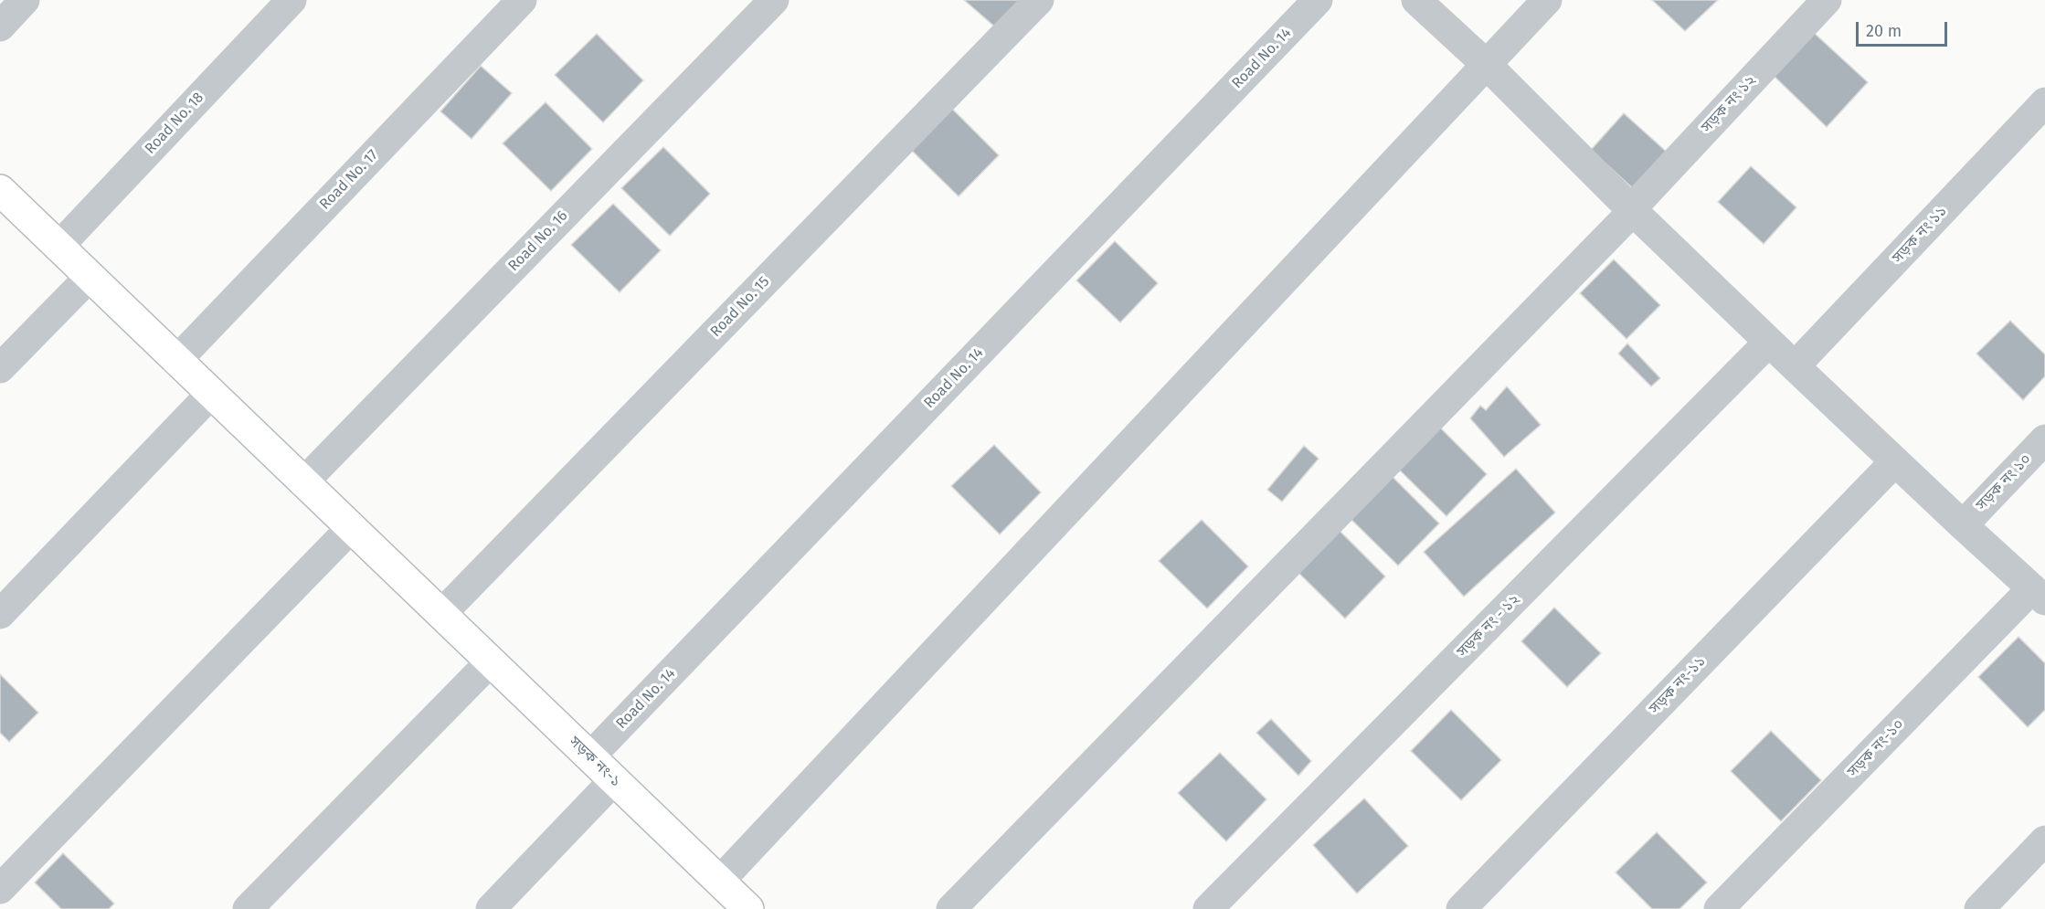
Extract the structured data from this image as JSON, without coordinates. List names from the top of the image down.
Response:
{
  "streets": {
    "street": [
      "Road No. 14",
      "সড়ক নং ১২",
      "Road No. 18",
      "Road No. 17",
      "সড়ক নং ১১",
      "Road No. 16",
      "Road No. 15",
      "সড়ক নং ১০",
      "সড়ক নং - ১২",
      "সড়ক নং-১১",
      "সড়ক নং-১০",
      "সড়ক নং-১"
    ]
  },
  "crossings": [
    ["Road No. 14", "সড়ক নং-১"],
    ["Road No. 18", "সড়ক নং-১"],
    ["Road No. 17", "সড়ক নং-১"],
    ["Road No. 16", "সড়ক নং-১"],
    ["Road No. 15", "সড়ক নং-১"]
  ],
  "scale_bar": "20 m"
}
